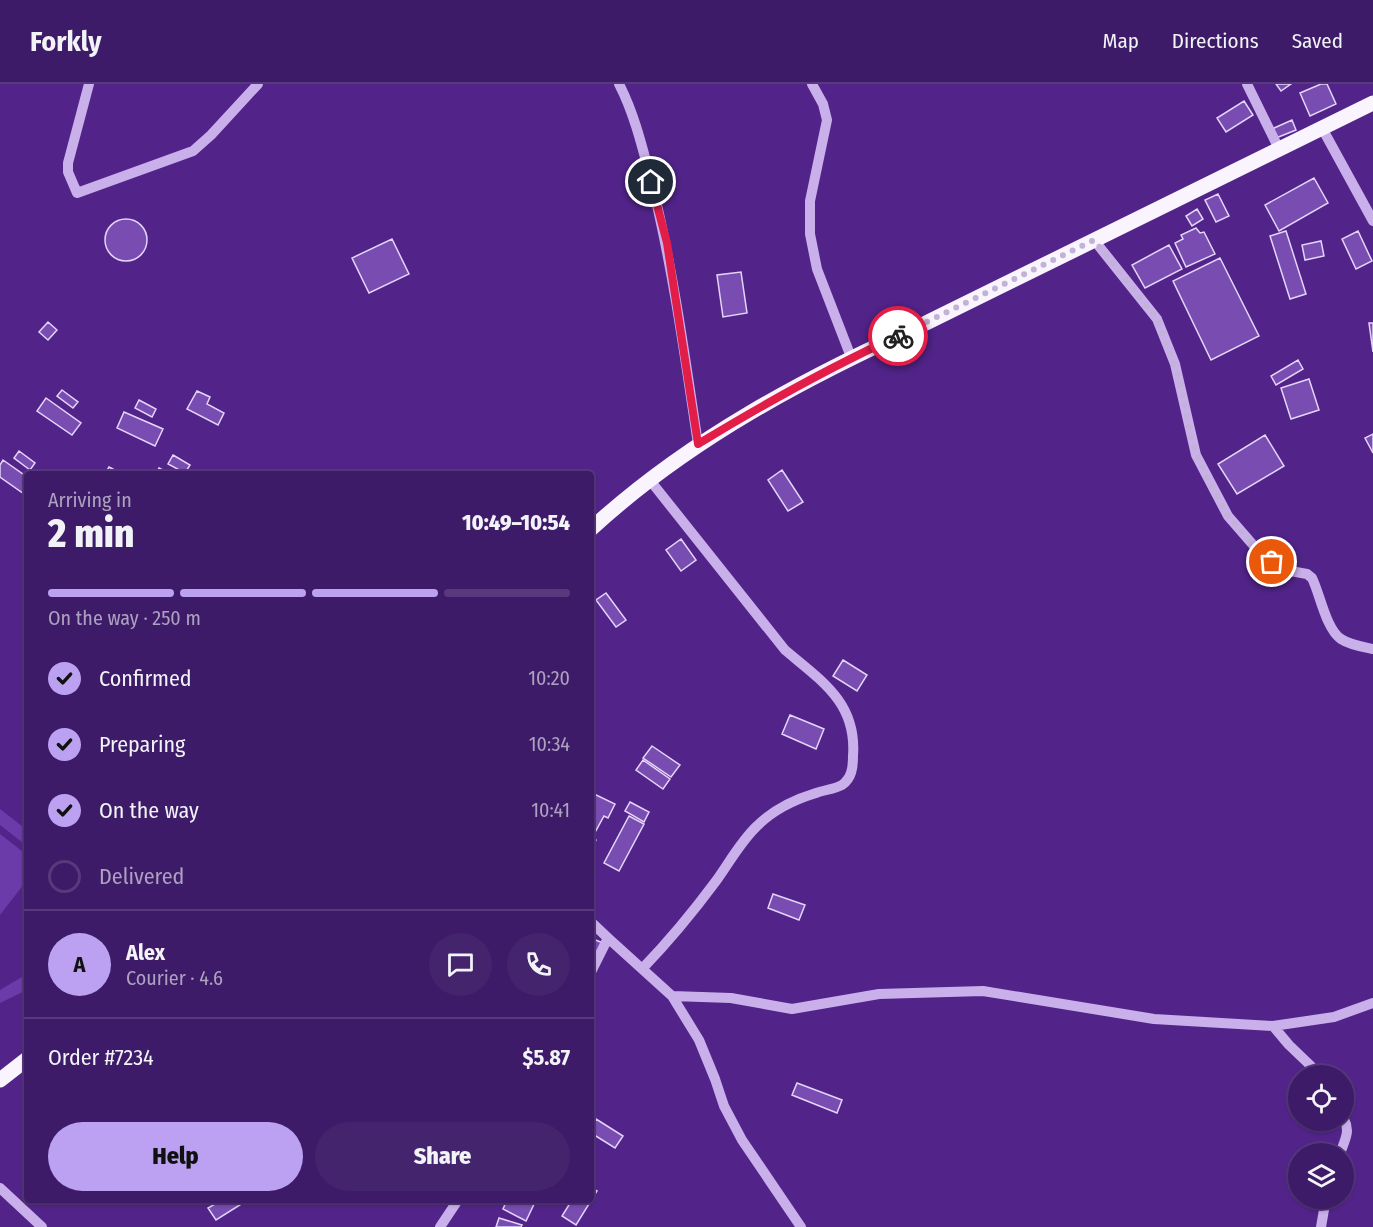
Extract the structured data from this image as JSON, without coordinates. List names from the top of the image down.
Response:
{
  "page": {
    "header": "Forkly",
    "nav": ["Map", "Directions", "Saved"],
    "heading": ["2 min", "Arriving in", "10:49–10:54"],
    "panel": [
      "Alex",
      "Courier · 4.6",
      "Order #7234",
      "$5.87"
    ],
    "bar": "On the way · 250 m",
    "list": [
      ["Confirmed", "10:20"],
      ["Preparing", "10:34"],
      ["On the way", "10:41"],
      "Delivered"
    ],
    "round": "A",
    "buttons": ["Help", "Share"]
  }
}
